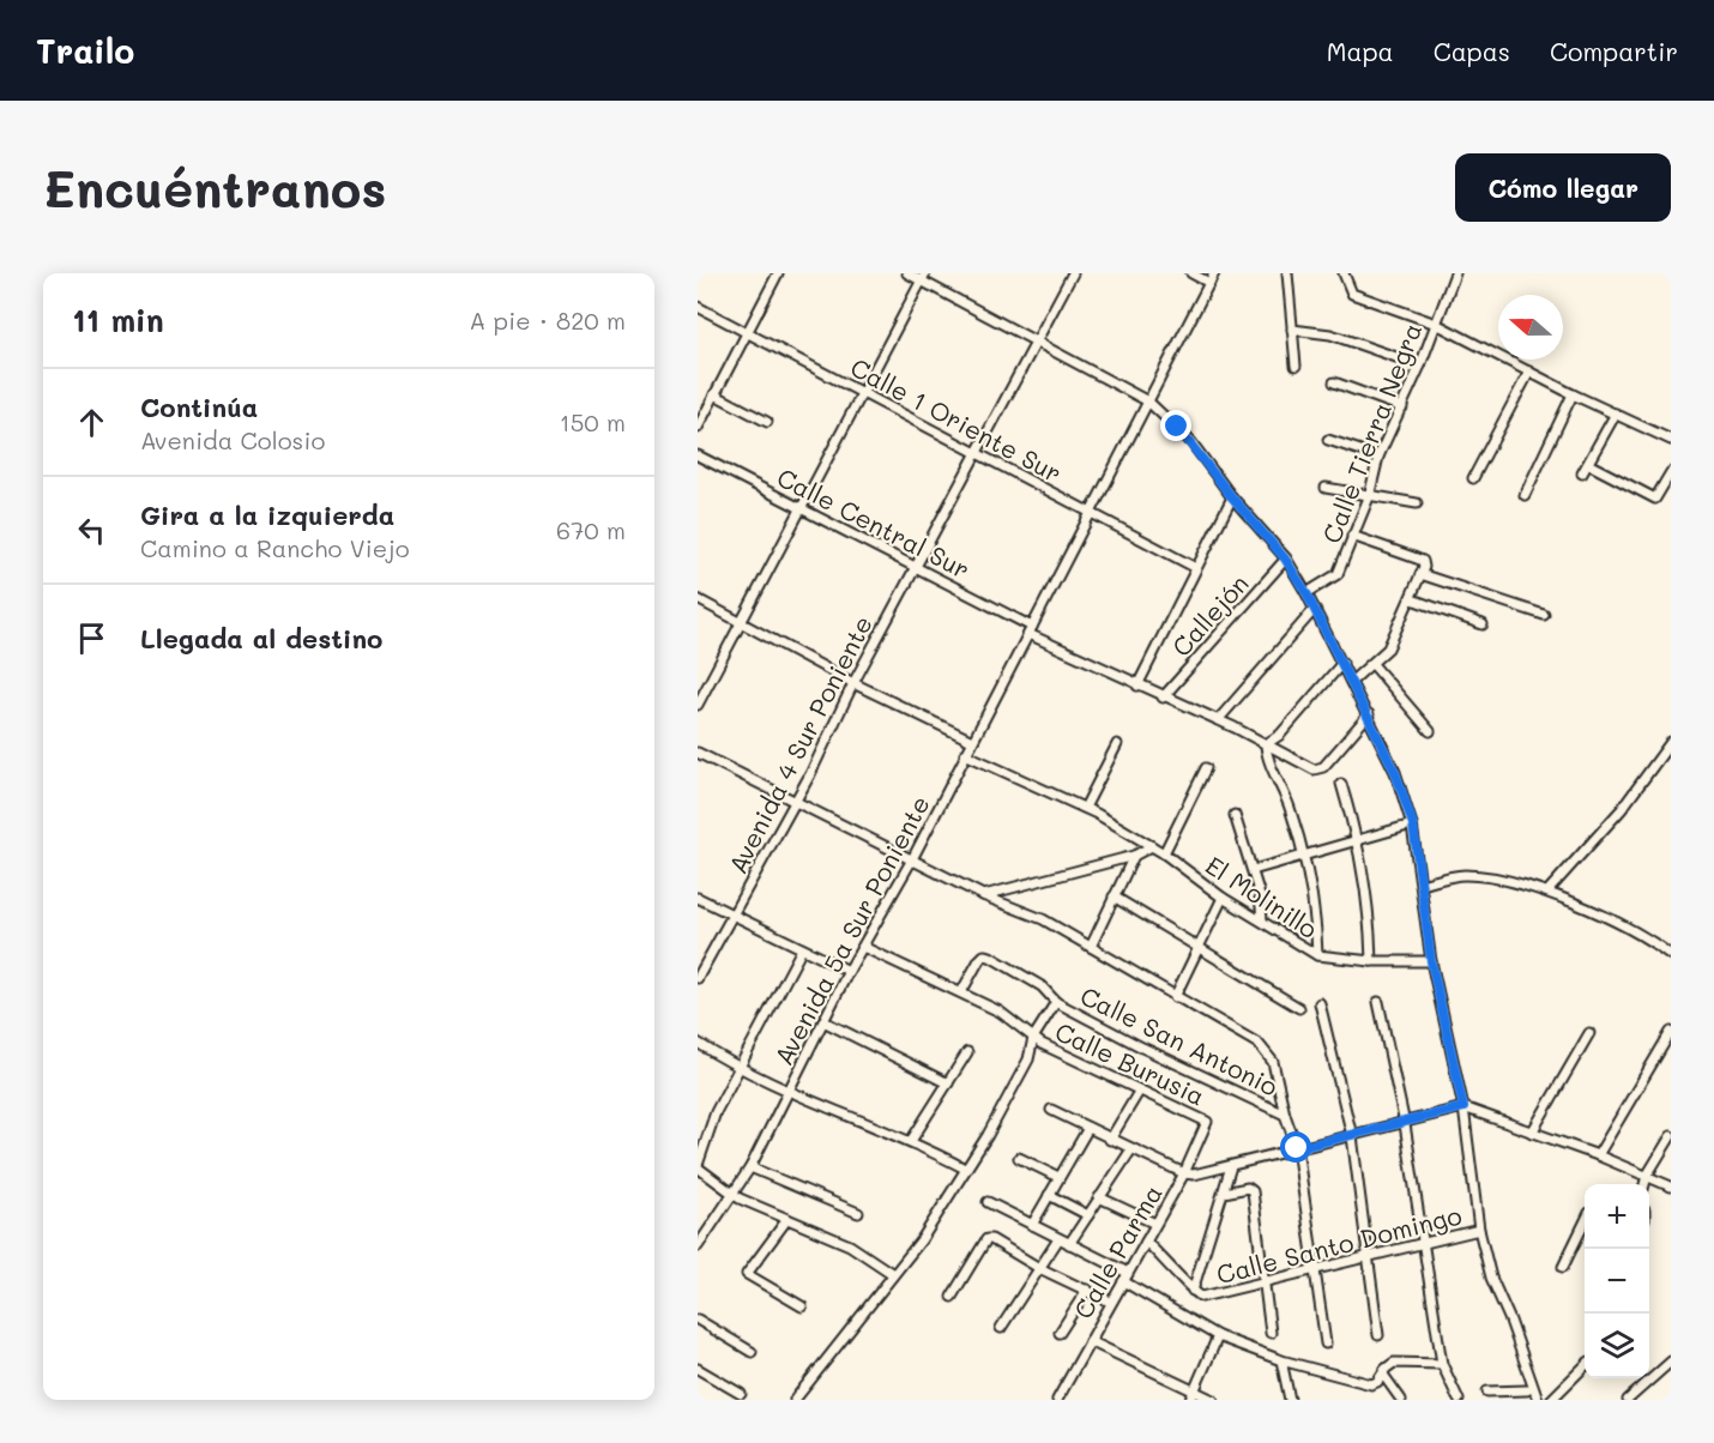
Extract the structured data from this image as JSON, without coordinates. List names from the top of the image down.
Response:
{
  "streets": {
    "street": [
      "Calle 1 Oriente Sur",
      "Calle Tierra Negra",
      "Calle Central Sur",
      "Callejón",
      "Avenida 4 Sur Poniente",
      "El Molinillo",
      "Avenida 5a Sur Poniente",
      "Calle San Antonio",
      "Calle Burusia",
      "Calle Santo Domingo",
      "Calle Parma"
    ]
  },
  "crossings": [
    ["Calle 1 Oriente Sur", "Avenida 4 Sur Poniente"],
    ["Calle 1 Oriente Sur", "Avenida 5a Sur Poniente"],
    ["Calle Central Sur", "Callejón"],
    ["Calle Central Sur", "Avenida 4 Sur Poniente"],
    ["Calle Central Sur", "Avenida 5a Sur Poniente"],
    ["El Molinillo", "Avenida 5a Sur Poniente"],
    ["Avenida 5a Sur Poniente", "Calle Burusia"],
    ["Calle San Antonio", "Calle Burusia"],
    ["Calle Burusia", "Calle Parma"],
    ["Calle Santo Domingo", "Calle Parma"]
  ],
  "north": "left",
  "page": {
    "header": "Trailo",
    "nav": ["Mapa", "Capas", "Compartir"],
    "buttons": "Cómo llegar",
    "title": "Encuéntranos",
    "heading": ["11 min", "A pie · 820 m"],
    "list": [
      ["Continúa", "Avenida Colosio", "150 m"],
      ["Gira a la izquierda", "Camino a Rancho Viejo", "670 m"],
      "Llegada al destino"
    ],
    "map_buttons": ["+", "−"]
  }
}
